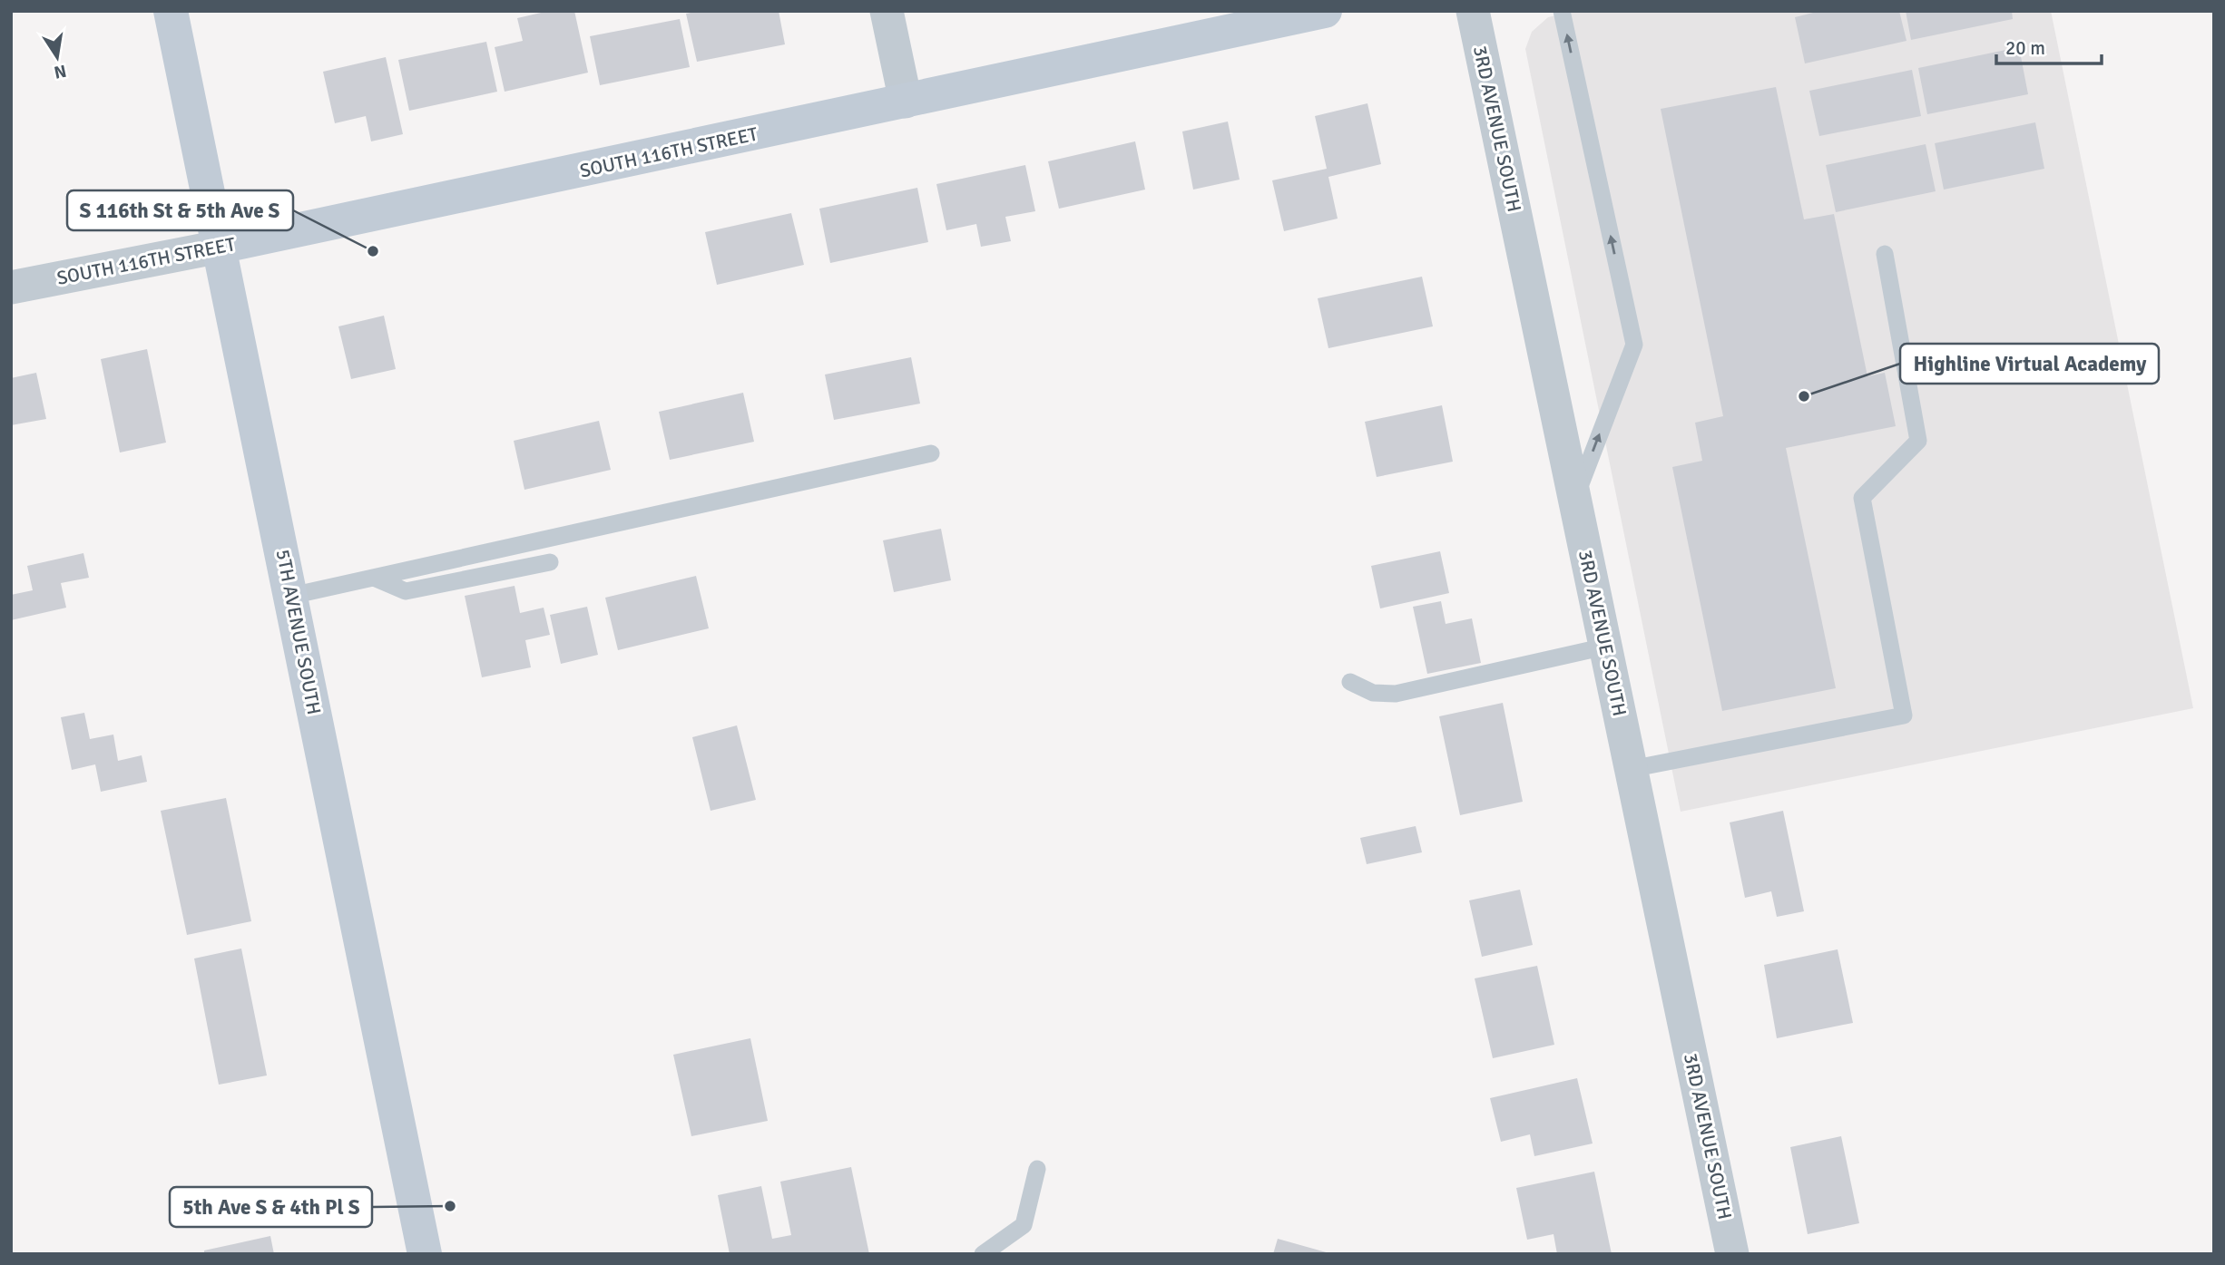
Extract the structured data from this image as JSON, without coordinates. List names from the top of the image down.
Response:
{
  "streets": {
    "street": ["3RD AVENUE SOUTH", "SOUTH 116TH STREET", "5TH AVENUE SOUTH"]
  },
  "crossings": [
    ["SOUTH 116TH STREET", "5TH AVENUE SOUTH"]
  ],
  "places": ["S 116th St & 5th Ave S", "Highline Virtual Academy", "5th Ave S & 4th Pl S"],
  "scale_bar": "20 m",
  "north": "bottom"
}
